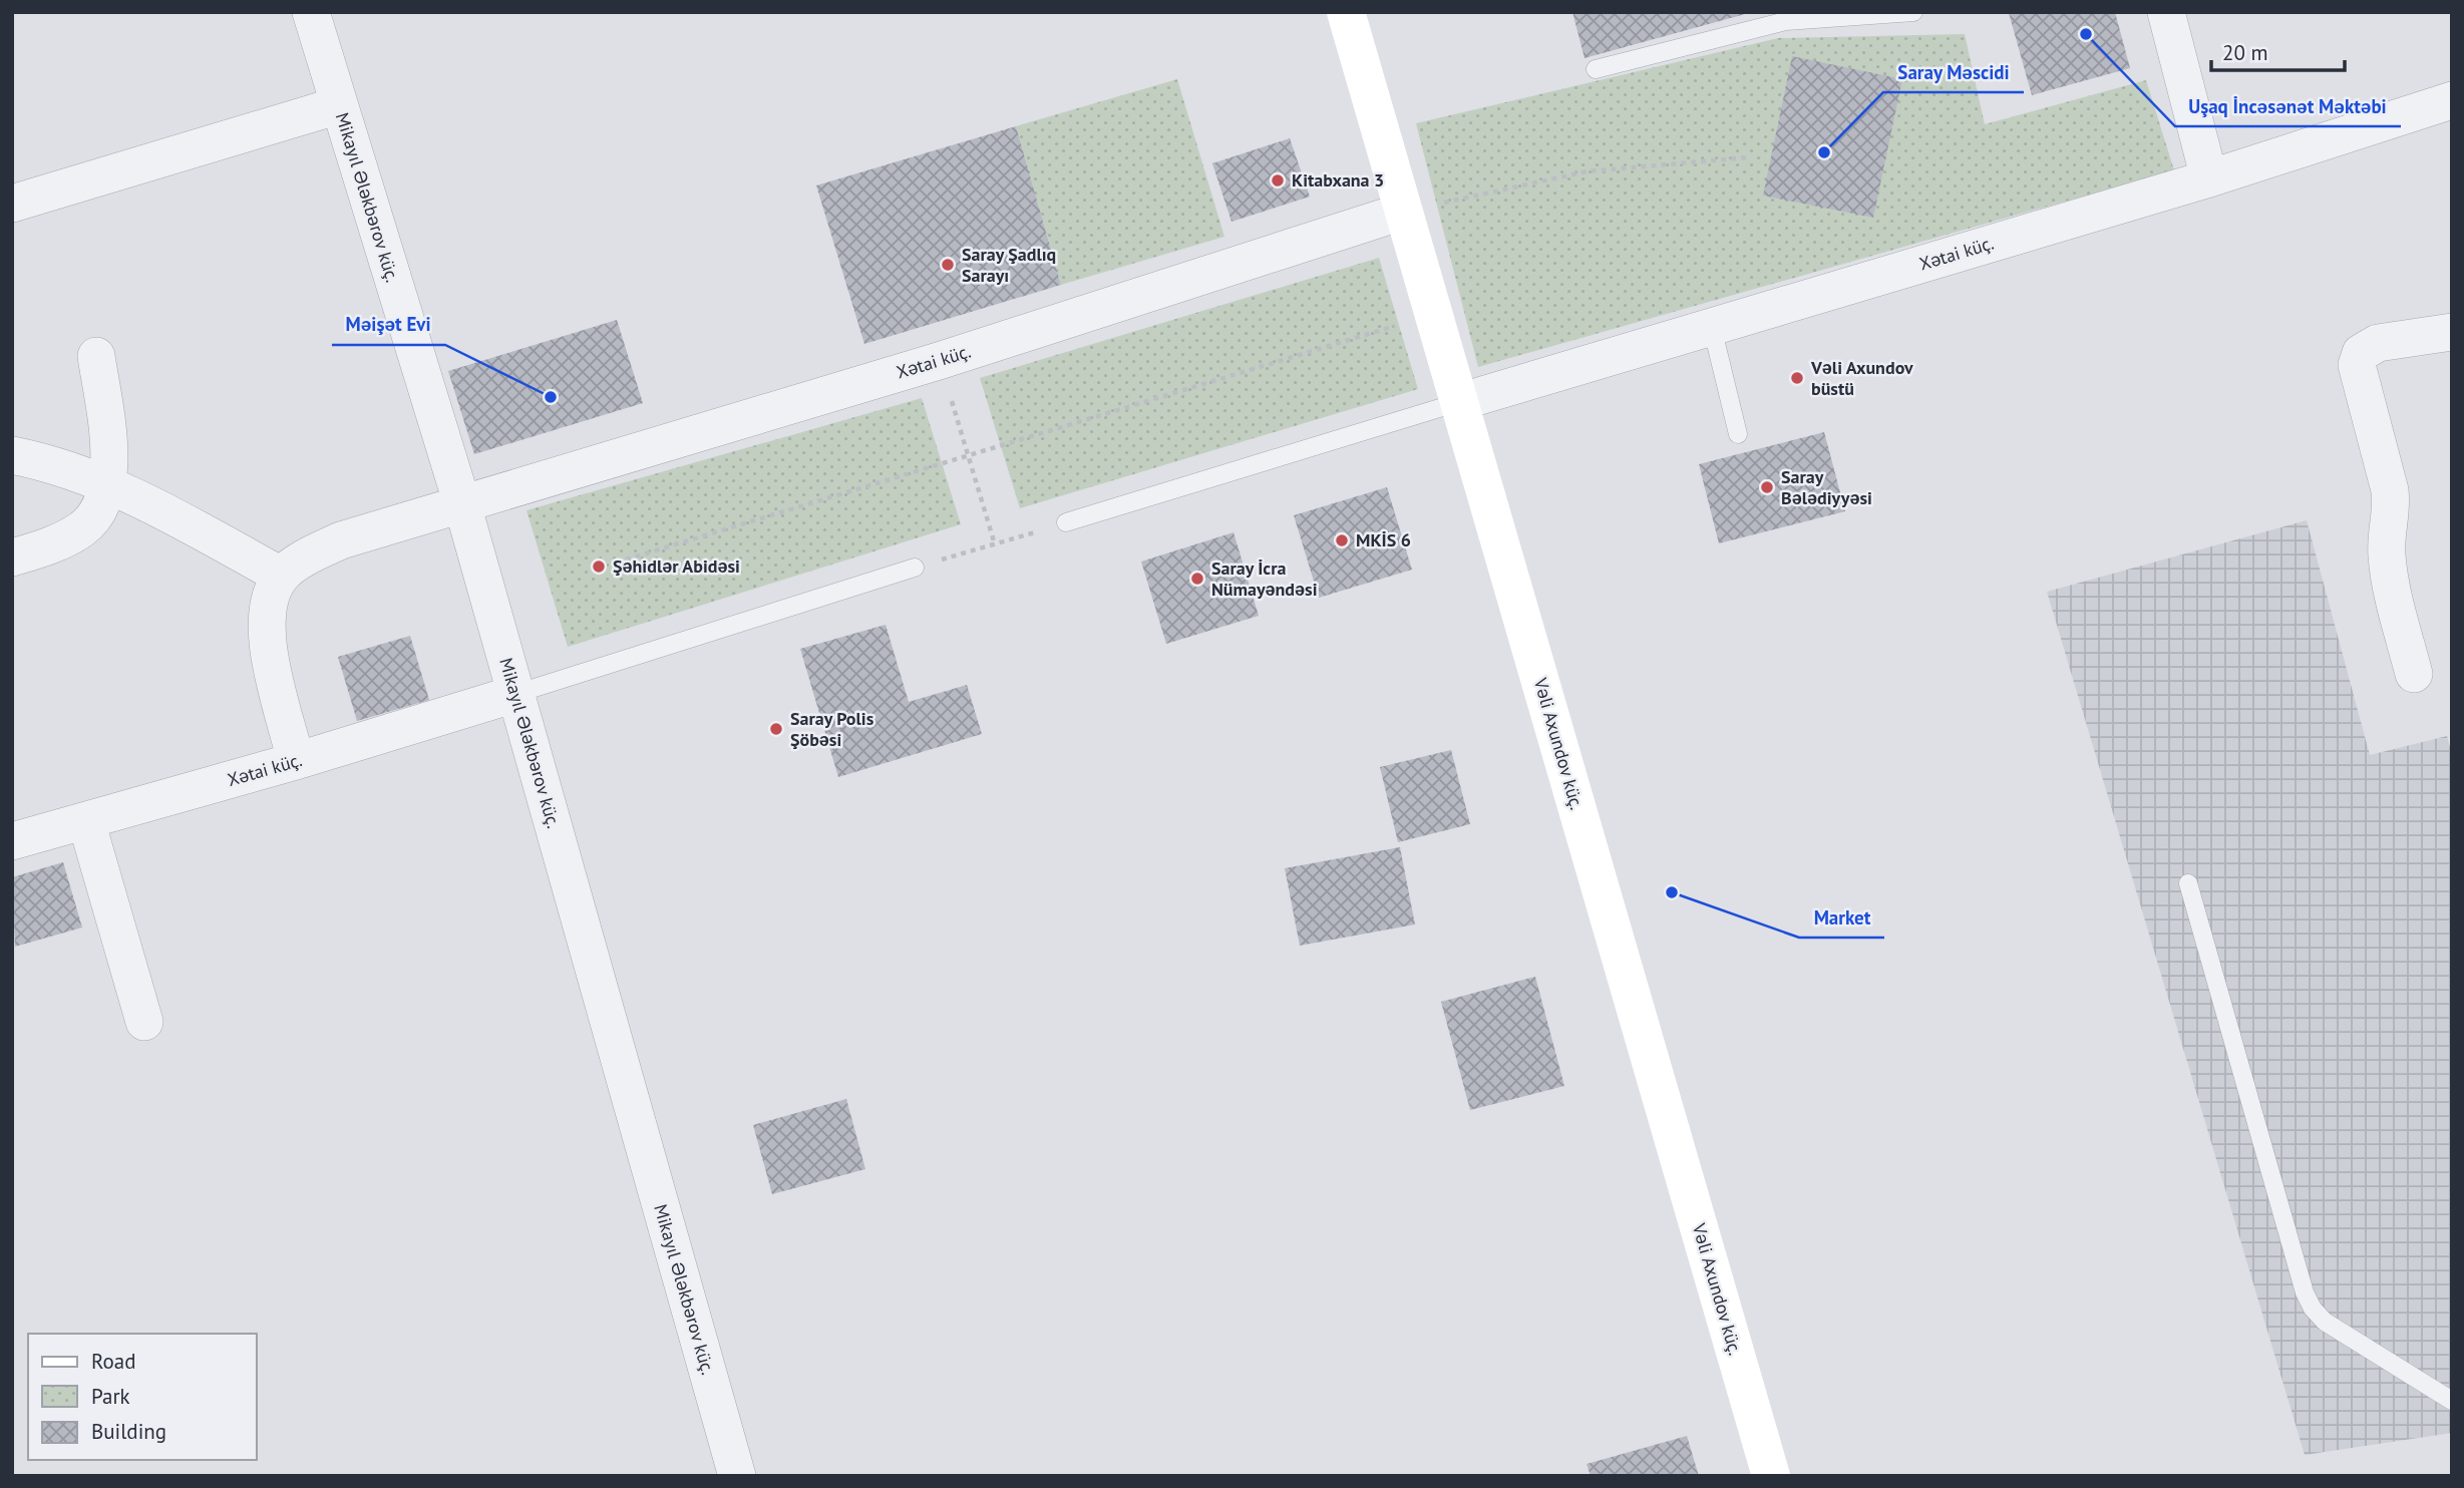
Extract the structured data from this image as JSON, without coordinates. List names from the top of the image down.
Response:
{
  "streets": {
    "street": ["Mikayıl Ələkbərov küç.", "Xətai küç.", "Vəli Axundov küç."]
  },
  "crossings": [
    ["Mikayıl Ələkbərov küç.", "Xətai küç."],
    ["Xətai küç.", "Vəli Axundov küç."]
  ],
  "places": [
    "Uşaq İncəsənət Məktəbi",
    "Saray Məscidi",
    "Kitabxana 3",
    "Saray Şadlıq Sarayı",
    "Vəli Axundov büstü",
    "Məişət Evi",
    "Saray Bələdiyyəsi",
    "MKİS 6",
    "Şəhidlər Abidəsi",
    "Saray İcra Nümayəndəsi",
    "Saray Polis Şöbəsi",
    "Market"
  ],
  "legend": ["Road", "Park", "Building"],
  "scale_bar": "20 m"
}
